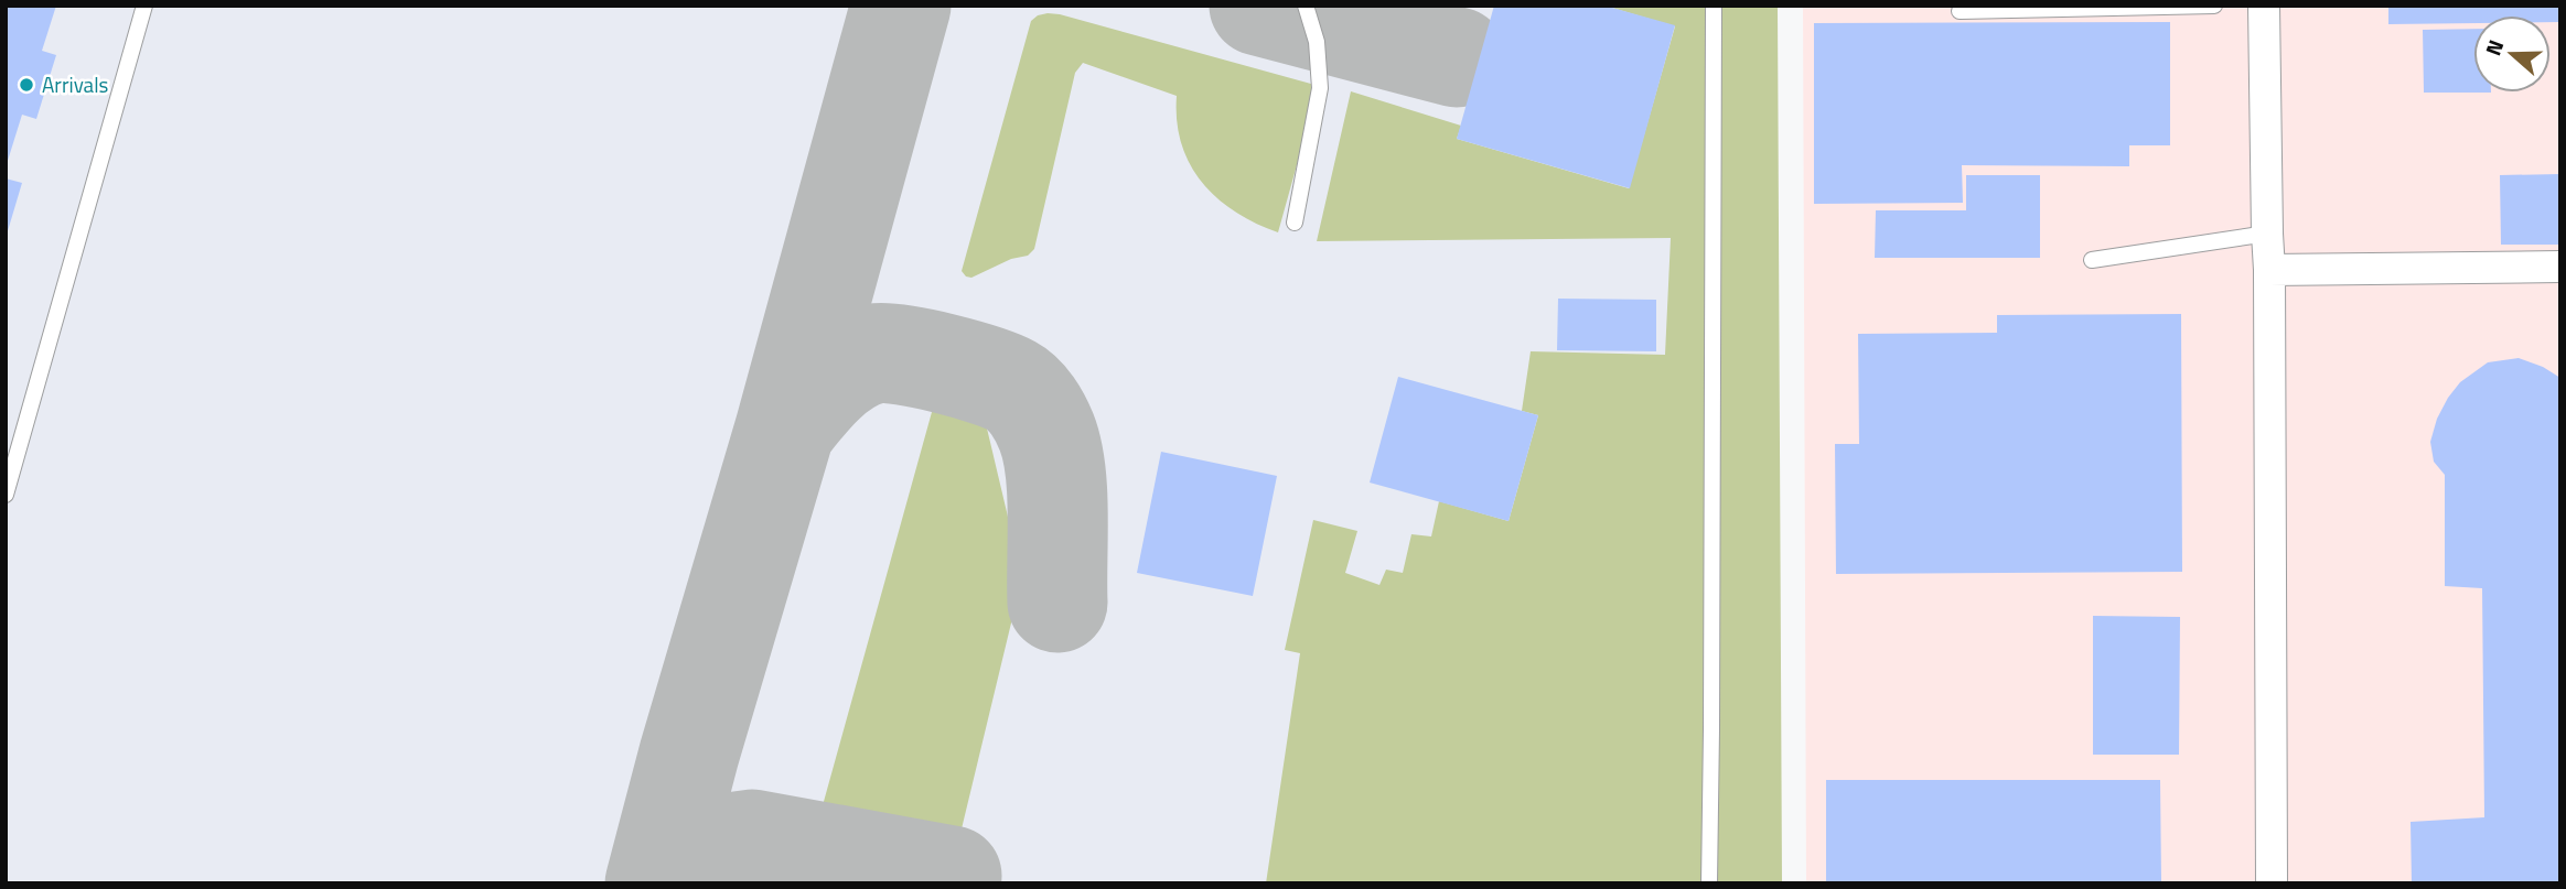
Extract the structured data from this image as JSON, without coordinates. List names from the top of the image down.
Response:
{
  "places": ["Arrivals"],
  "north": "left"
}
